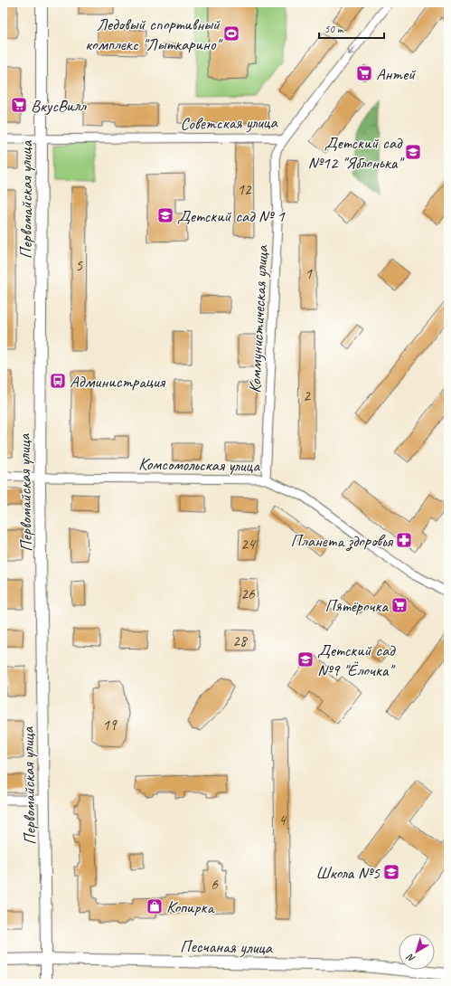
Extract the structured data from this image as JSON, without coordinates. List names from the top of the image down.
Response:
{
  "streets": {
    "street": [
      "Советская улица",
      "Первомайская улица",
      "Коммунистическая улица",
      "Комсомольская улица",
      "Песчаная улица"
    ]
  },
  "crossings": [
    ["Советская улица", "Первомайская улица"],
    ["Советская улица", "Коммунистическая улица"],
    ["Первомайская улица", "Комсомольская улица"],
    ["Первомайская улица", "Песчаная улица"],
    ["Коммунистическая улица", "Комсомольская улица"]
  ],
  "one_way": ["Советская улица"],
  "places": {
    "sports": ["Ледовый спортивный комплекс \"Лыткарино\""],
    "supermarket": ["Антей", "ВкусВилл", "Пятёрочка"],
    "school or university": [
      "Детский сад №12 \"Яблонька\"",
      "Детский сад № 1",
      "Детский сад №9 \"Ёлочка\"",
      "Школа №5"
    ],
    "bus stop": ["Администрация"],
    "pharmacy": ["Планета здоровья"],
    "shop": ["Копирка"]
  },
  "house_numbers": [
    "12",
    "5",
    "1",
    "2",
    "24",
    "26",
    "28",
    "19",
    "4",
    "6"
  ],
  "scale_bar": "50 m",
  "north": "bottom left"
}
